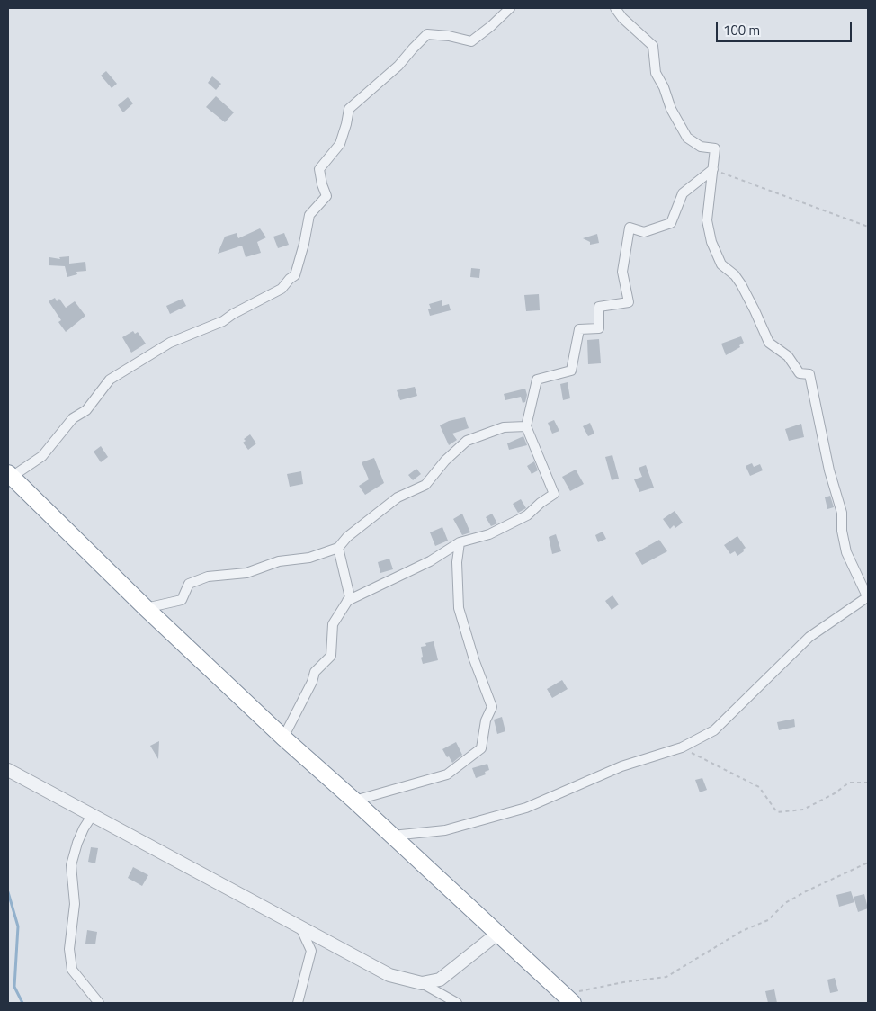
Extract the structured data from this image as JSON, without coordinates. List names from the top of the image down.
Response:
{
  "scale_bar": "100 m"
}
